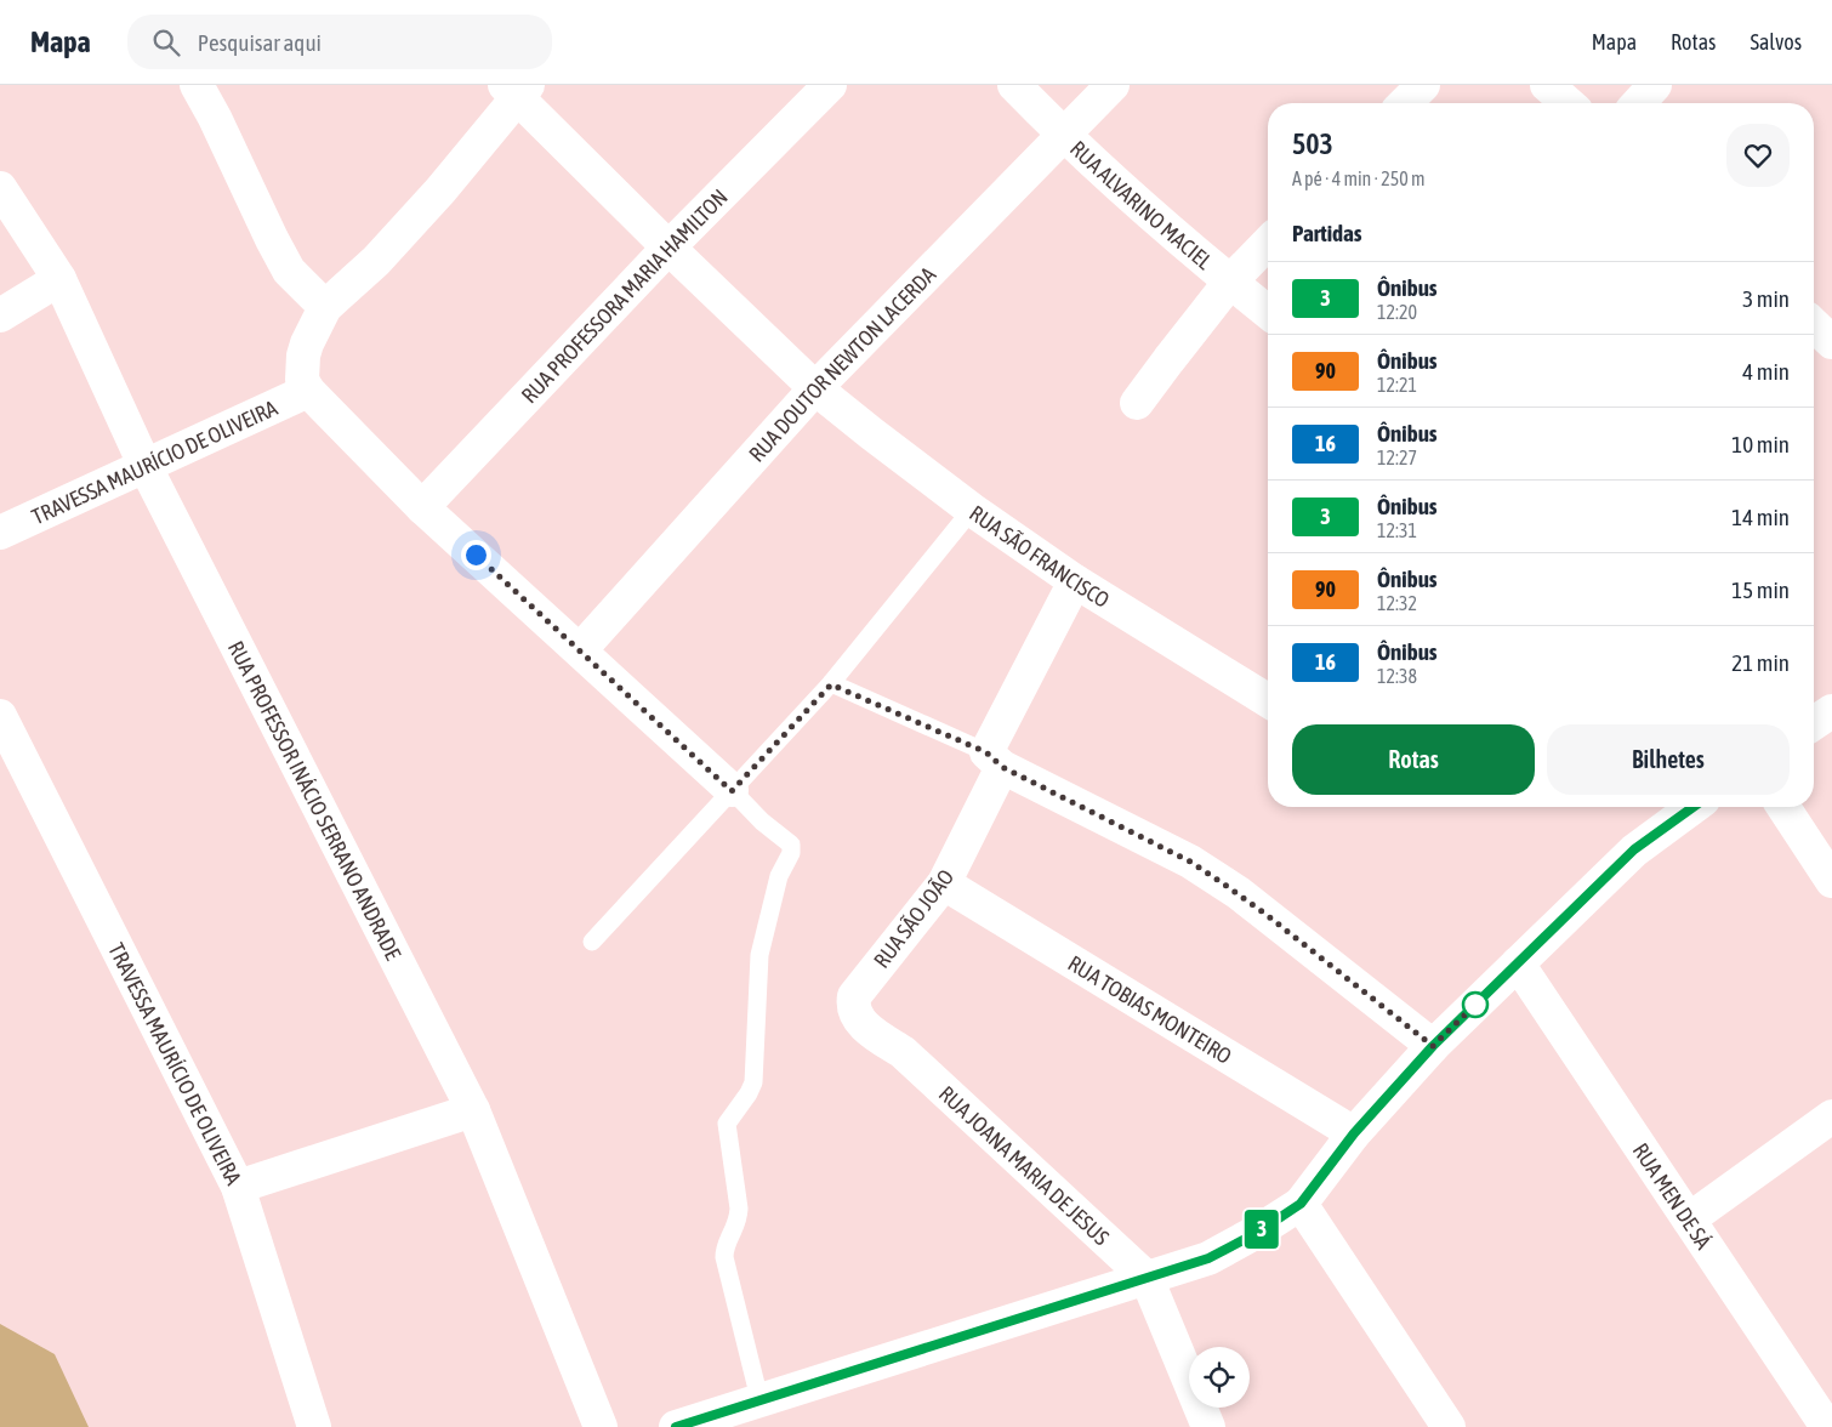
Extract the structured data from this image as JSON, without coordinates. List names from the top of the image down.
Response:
{
  "streets": {
    "street": [
      "RUA ALVARINO MACIEL",
      "RUA PROFESSORA MARIA HAMILTON",
      "RUA DOUTOR NEWTON LACERDA",
      "TRAVESSA MAURÍCIO DE OLIVEIRA",
      "RUA SÃO FRANCISCO",
      "RUA PROFESSOR INÁCIO SERRANO ANDRADE",
      "RUA SÃO JOÃO",
      "RUA TOBIAS MONTEIRO",
      "RUA JOANA MARIA DE JESUS",
      "RUA MEN DE SÁ"
    ]
  },
  "crossings": [
    ["RUA ALVARINO MACIEL", "RUA DOUTOR NEWTON LACERDA"],
    ["RUA PROFESSORA MARIA HAMILTON", "RUA SÃO FRANCISCO"],
    ["RUA DOUTOR NEWTON LACERDA", "RUA SÃO FRANCISCO"],
    ["TRAVESSA MAURÍCIO DE OLIVEIRA", "RUA PROFESSOR INÁCIO SERRANO ANDRADE"],
    ["RUA SÃO FRANCISCO", "RUA SÃO JOÃO"],
    ["RUA SÃO JOÃO", "RUA TOBIAS MONTEIRO"],
    ["RUA SÃO JOÃO", "RUA JOANA MARIA DE JESUS"]
  ],
  "lines": ["bus line 3"],
  "page": {
    "header": "Mapa",
    "search": "Pesquisar aqui",
    "nav": ["Mapa", "Rotas", "Salvos"],
    "on_map": "3",
    "heading": [
      ["503", "A pé · 4 min · 250 m"],
      "Partidas"
    ],
    "list": [
      {
        "mark": "3",
        "name": "Ônibus",
        "note": "12:20",
        "value": "3 min"
      },
      {
        "mark": "90",
        "name": "Ônibus",
        "note": "12:21",
        "value": "4 min"
      },
      {
        "mark": "16",
        "name": "Ônibus",
        "note": "12:27",
        "value": "10 min"
      },
      {
        "mark": "3",
        "name": "Ônibus",
        "note": "12:31",
        "value": "14 min"
      },
      {
        "mark": "90",
        "name": "Ônibus",
        "note": "12:32",
        "value": "15 min"
      },
      {
        "mark": "16",
        "name": "Ônibus",
        "note": "12:38",
        "value": "21 min"
      }
    ],
    "buttons": ["Rotas", "Bilhetes"]
  }
}
